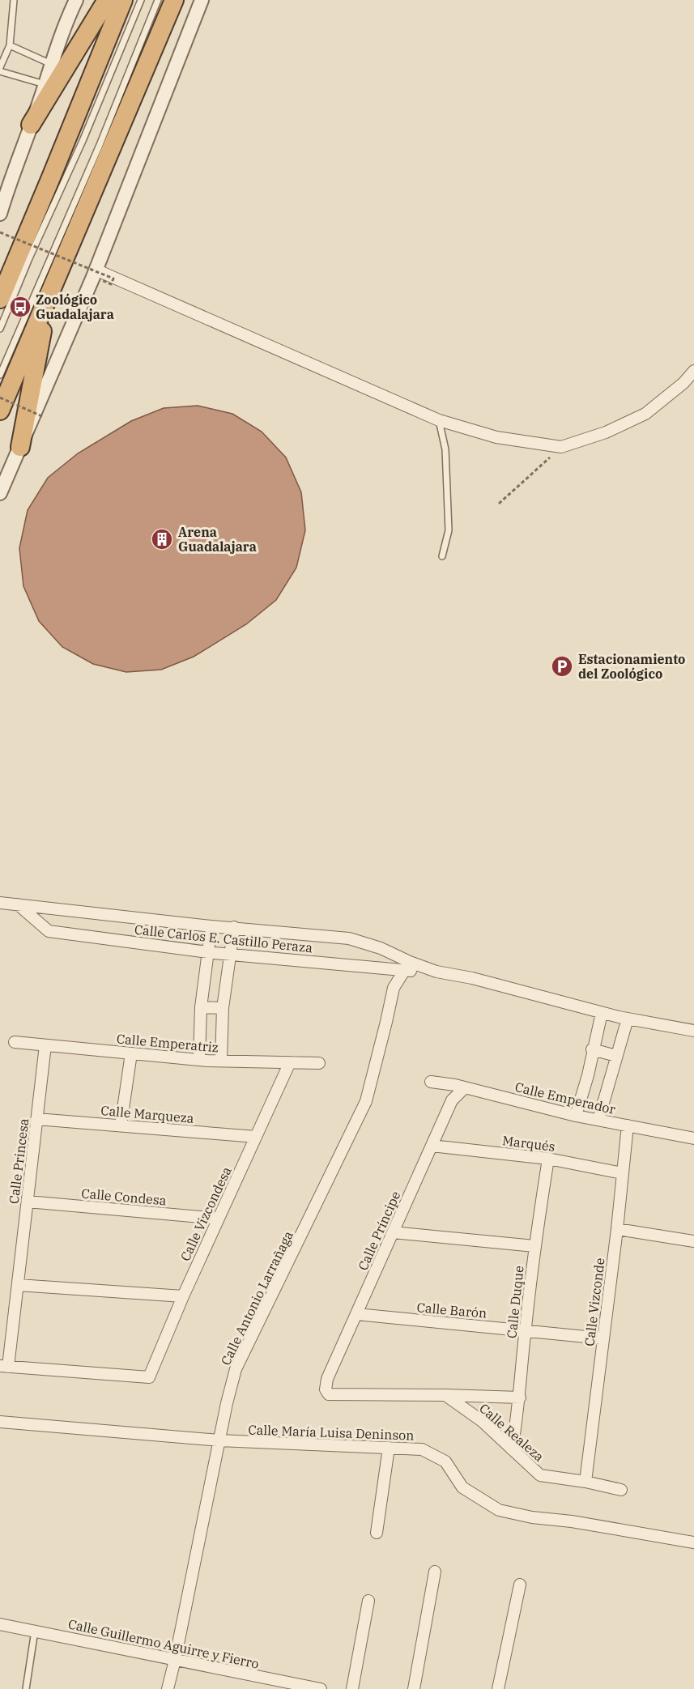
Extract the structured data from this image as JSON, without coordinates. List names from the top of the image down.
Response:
{
  "streets": {
    "street": [
      "Calle Carlos E. Castillo Peraza",
      "Calle Emperatriz",
      "Calle Emperador",
      "Calle Marqueza",
      "Marqués",
      "Calle Princesa",
      "Calle Condesa",
      "Calle Vizcondesa",
      "Calle Príncipe",
      "Calle Antonio Larrañaga",
      "Calle Duque",
      "Calle Vizconde",
      "Calle Barón",
      "Calle María Luisa Deninson",
      "Calle Realeza",
      "Calle Guillermo Aguirre y Fierro"
    ]
  },
  "crossings": [
    ["Calle Carlos E. Castillo Peraza", "Calle Antonio Larrañaga"],
    ["Calle Emperatriz", "Calle Princesa"],
    ["Calle Emperatriz", "Calle Vizcondesa"],
    ["Calle Emperador", "Calle Príncipe"],
    ["Calle Emperador", "Calle Vizconde"],
    ["Calle Marqueza", "Calle Princesa"],
    ["Calle Marqueza", "Calle Vizcondesa"],
    ["Marqués", "Calle Príncipe"],
    ["Marqués", "Calle Duque"],
    ["Marqués", "Calle Vizconde"],
    ["Calle Princesa", "Calle Condesa"],
    ["Calle Princesa", "Calle Vizcondesa"],
    ["Calle Condesa", "Calle Vizcondesa"],
    ["Calle Príncipe", "Calle Barón"],
    ["Calle Príncipe", "Calle Realeza"],
    ["Calle Antonio Larrañaga", "Calle María Luisa Deninson"],
    ["Calle Antonio Larrañaga", "Calle Guillermo Aguirre y Fierro"],
    ["Calle Duque", "Calle Barón"],
    ["Calle Duque", "Calle Realeza"],
    ["Calle Vizconde", "Calle Barón"],
    ["Calle Vizconde", "Calle Realeza"]
  ],
  "places": {
    "bus stop": ["Zoológico Guadalajara"],
    "building": ["Arena Guadalajara"],
    "parking": ["Estacionamiento del Zoológico"]
  }
}
